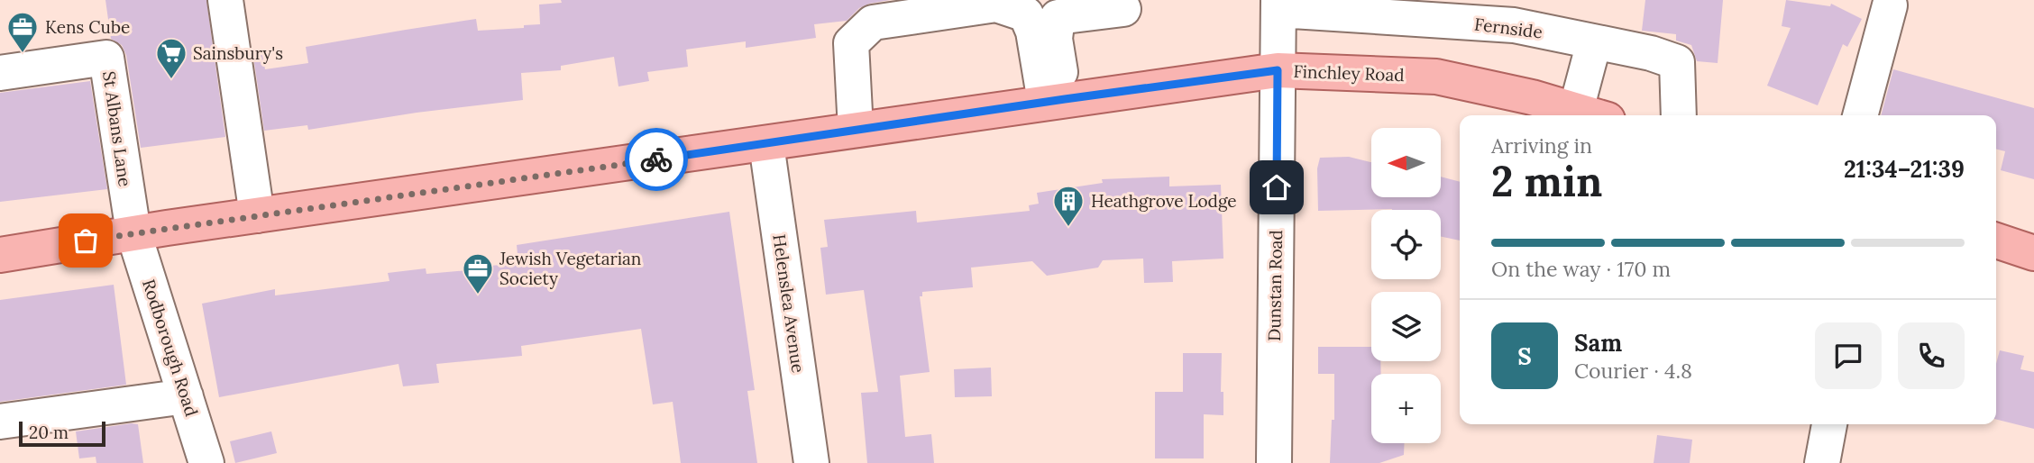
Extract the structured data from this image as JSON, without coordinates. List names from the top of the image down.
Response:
{
  "streets": {
    "main road": ["Finchley Road"],
    "street": [
      "Fernside",
      "St Albans Lane",
      "Dunstan Road",
      "Helenslea Avenue",
      "Rodborough Road"
    ]
  },
  "crossings": [
    ["Fernside", "Dunstan Road"],
    ["Finchley Road", "St Albans Lane"],
    ["Finchley Road", "Dunstan Road"],
    ["Finchley Road", "Helenslea Avenue"],
    ["Finchley Road", "Rodborough Road"],
    ["St Albans Lane", "Rodborough Road"]
  ],
  "places": {
    "office": ["Kens Cube", "Jewish Vegetarian Society"],
    "supermarket": ["Sainsbury's"],
    "building": ["Heathgrove Lodge"]
  },
  "scale_bar": "20 m",
  "north": "left",
  "page": {
    "heading": ["2 min", "Arriving in", "21:34–21:39"],
    "panel": ["Sam", "Courier · 4.8"],
    "map_buttons": "+",
    "bar": "On the way · 170 m",
    "round": "S",
    "scale": "20 m"
  }
}
